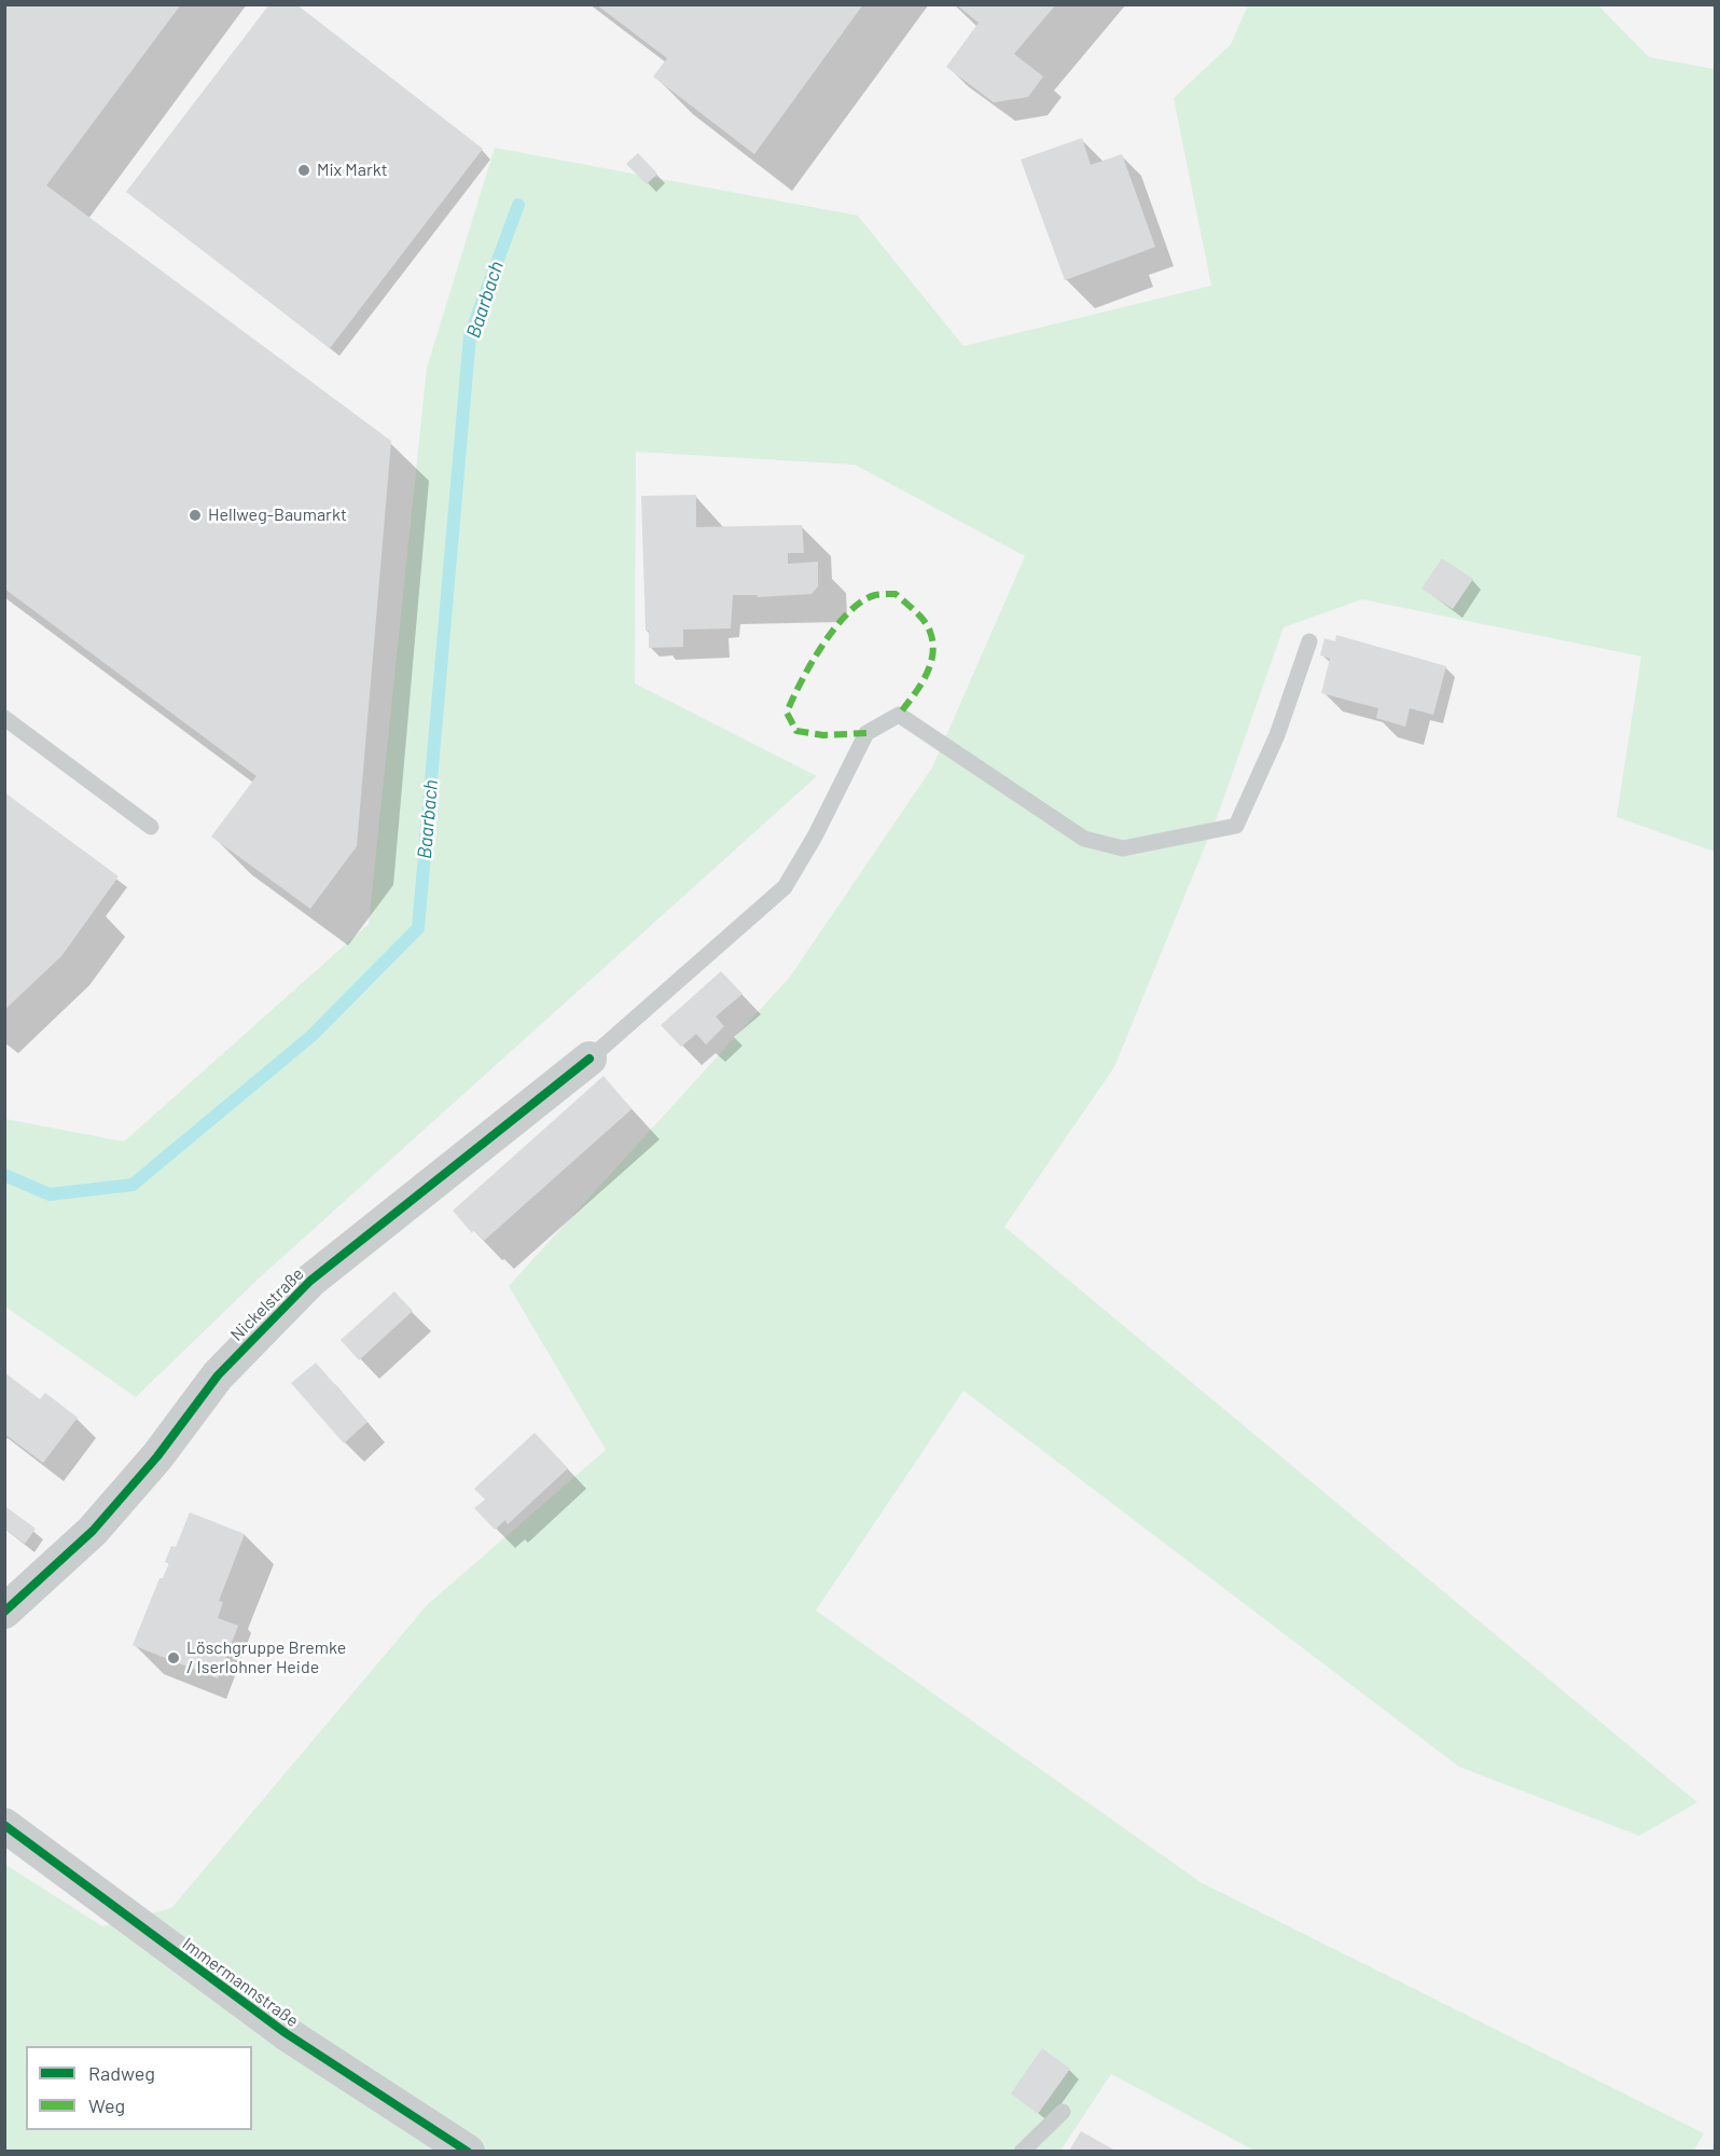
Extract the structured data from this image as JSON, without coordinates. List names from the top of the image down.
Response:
{
  "streets": {
    "street": ["Nickelstraße", "Immermannstraße"]
  },
  "water": ["Baarbach"],
  "places": ["Mix Markt", "Hellweg-Baumarkt", "Löschgruppe Bremke / Iserlohner Heide"],
  "legend": ["Radweg", "Weg"]
}
